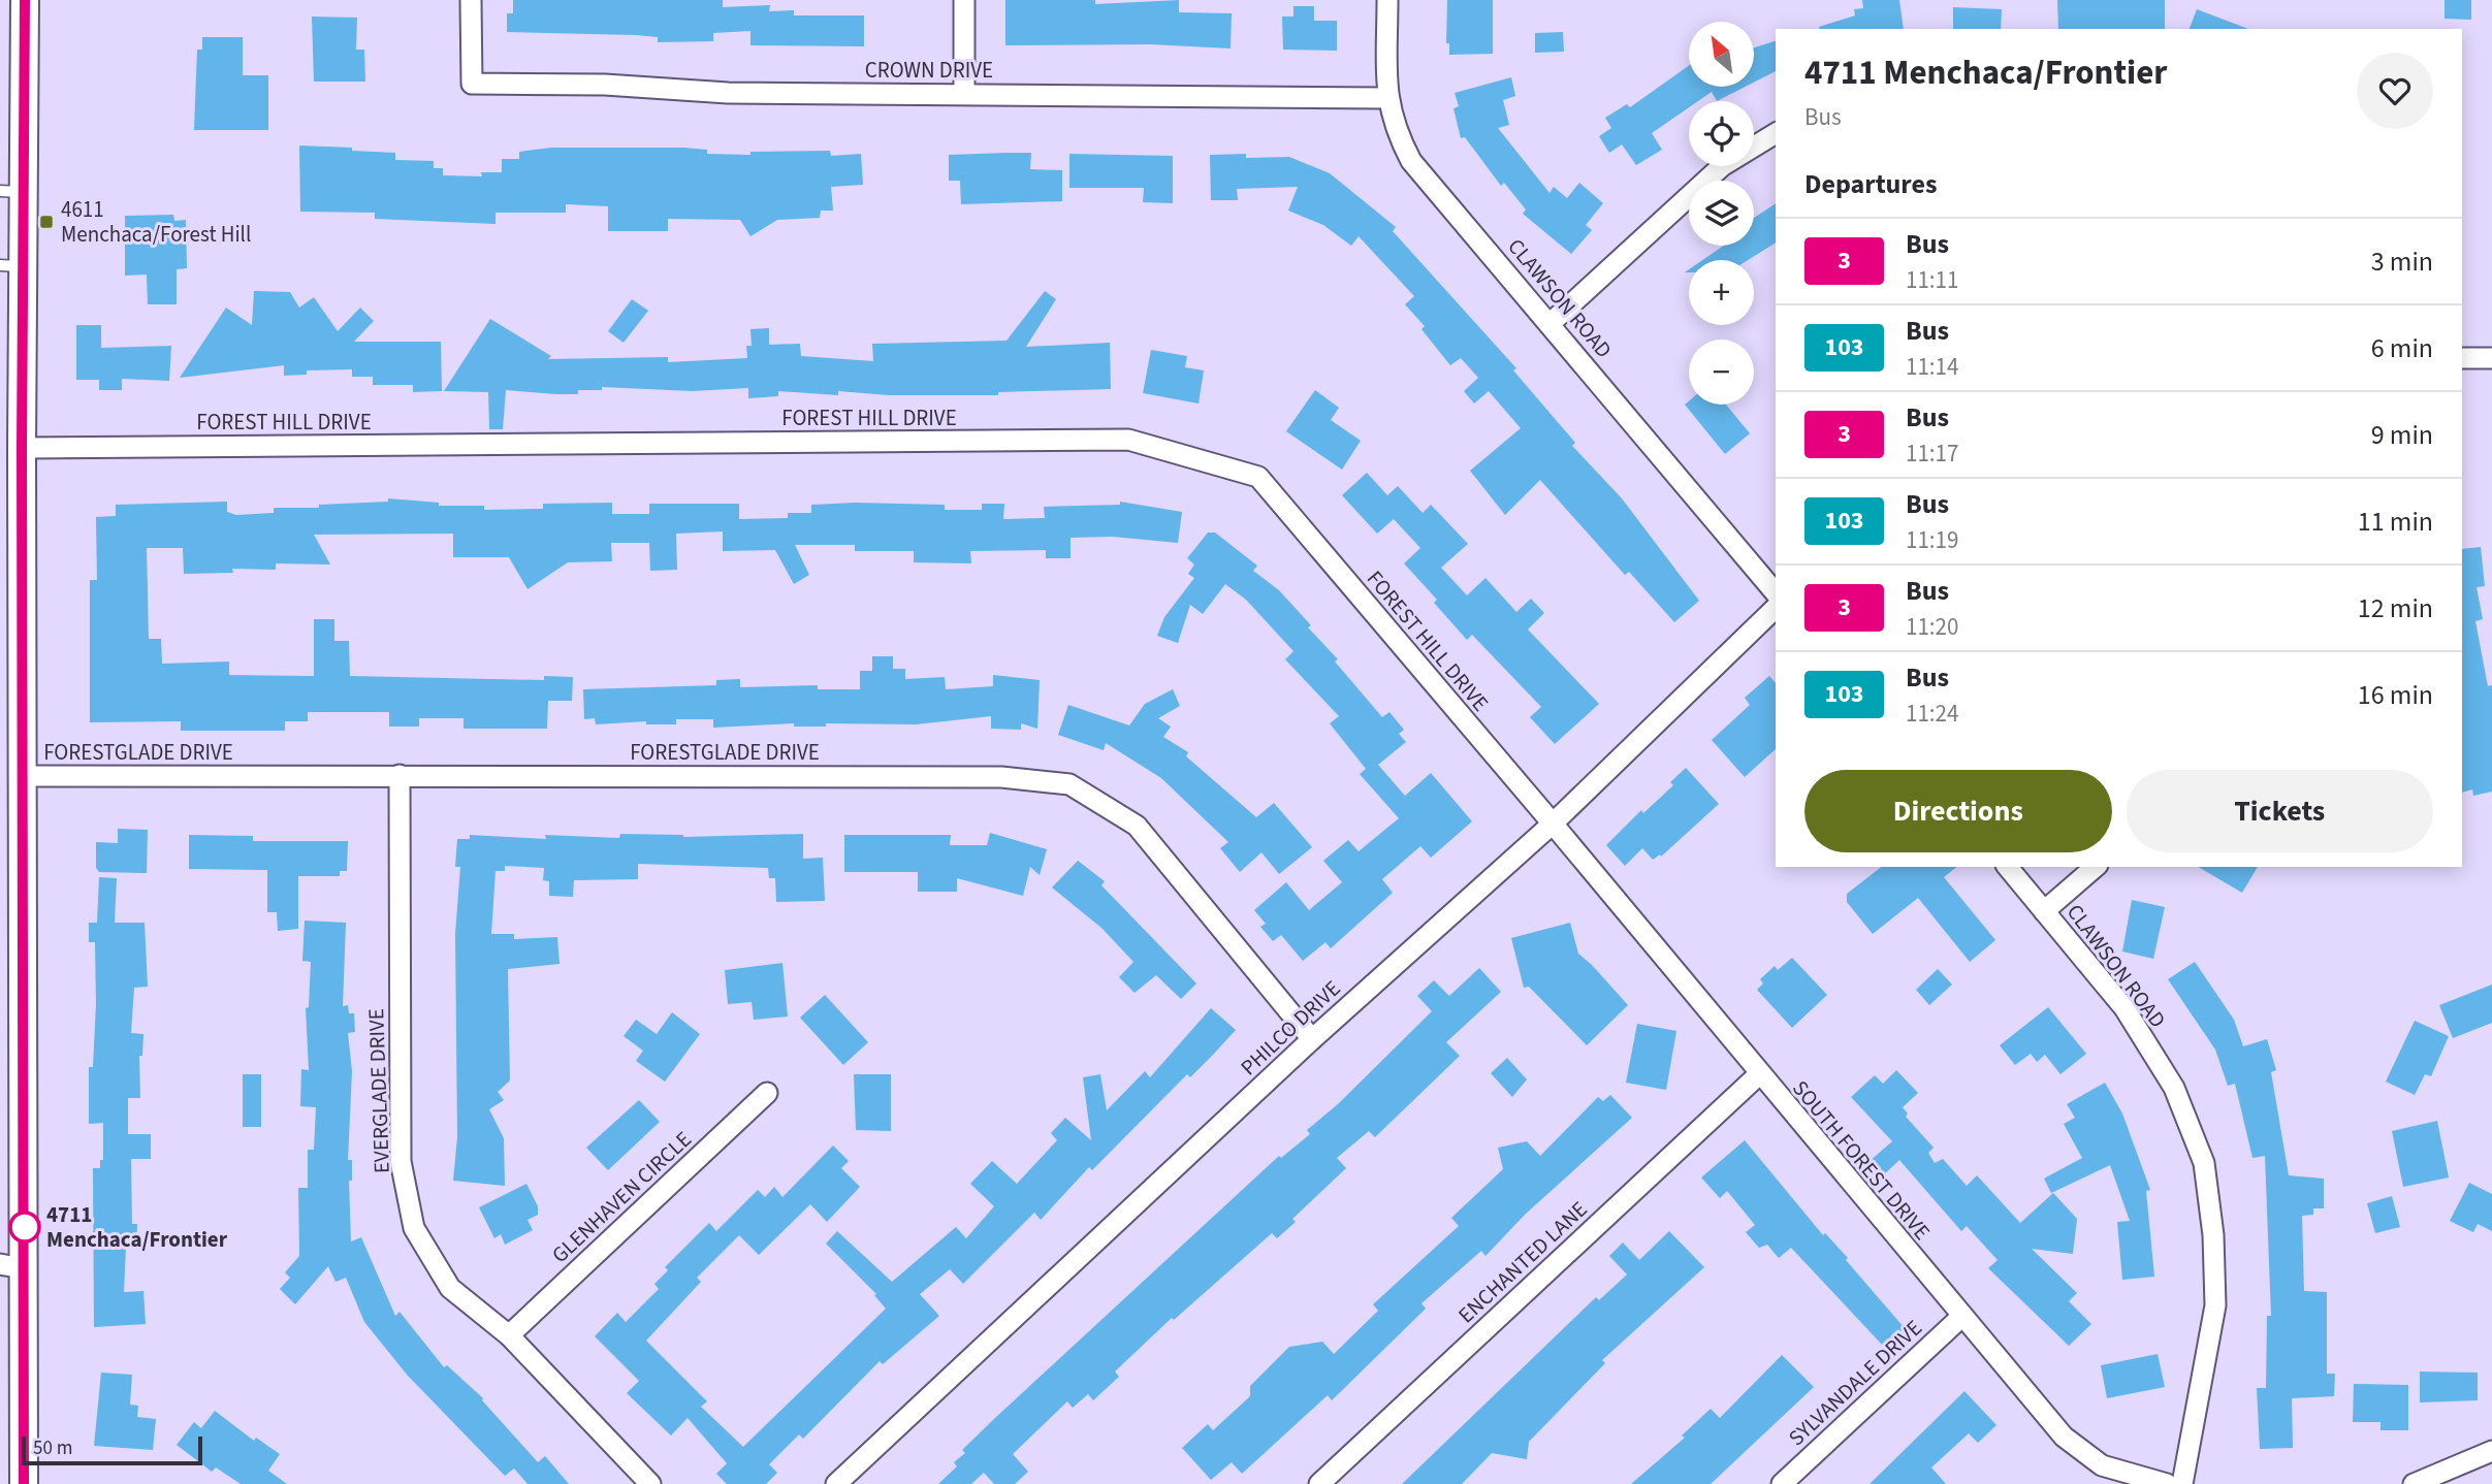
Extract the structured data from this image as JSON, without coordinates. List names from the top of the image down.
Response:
{
  "streets": {
    "street": [
      "CROWN DRIVE",
      "CLAWSON ROAD",
      "FOREST HILL DRIVE",
      "FORESTGLADE DRIVE",
      "PHILCO DRIVE",
      "EVERGLADE DRIVE",
      "SOUTH FOREST DRIVE",
      "GLENHAVEN CIRCLE",
      "ENCHANTED LANE",
      "SYLVANDALE DRIVE"
    ]
  },
  "crossings": [
    ["CROWN DRIVE", "CLAWSON ROAD"],
    ["FOREST HILL DRIVE", "PHILCO DRIVE"],
    ["FOREST HILL DRIVE", "SOUTH FOREST DRIVE"],
    ["FORESTGLADE DRIVE", "PHILCO DRIVE"],
    ["FORESTGLADE DRIVE", "EVERGLADE DRIVE"],
    ["PHILCO DRIVE", "SOUTH FOREST DRIVE"],
    ["EVERGLADE DRIVE", "GLENHAVEN CIRCLE"],
    ["SOUTH FOREST DRIVE", "ENCHANTED LANE"],
    ["SOUTH FOREST DRIVE", "SYLVANDALE DRIVE"]
  ],
  "places": {
    "transit": ["4611 Menchaca/Forest Hill"],
    "other": ["4711 Menchaca/Frontier"]
  },
  "lines": ["bus line 3"],
  "scale_bar": "50 m",
  "north": "top left",
  "page": {
    "map_buttons": ["+", "−"],
    "heading": [
      ["4711 Menchaca/Frontier", "Bus"],
      "Departures"
    ],
    "list": [
      {
        "mark": "3",
        "name": "Bus",
        "note": "11:11",
        "value": "3 min"
      },
      {
        "mark": "103",
        "name": "Bus",
        "note": "11:14",
        "value": "6 min"
      },
      {
        "mark": "3",
        "name": "Bus",
        "note": "11:17",
        "value": "9 min"
      },
      {
        "mark": "103",
        "name": "Bus",
        "note": "11:19",
        "value": "11 min"
      },
      {
        "mark": "3",
        "name": "Bus",
        "note": "11:20",
        "value": "12 min"
      },
      {
        "mark": "103",
        "name": "Bus",
        "note": "11:24",
        "value": "16 min"
      }
    ],
    "buttons": ["Directions", "Tickets"],
    "scale": "50 m"
  }
}
